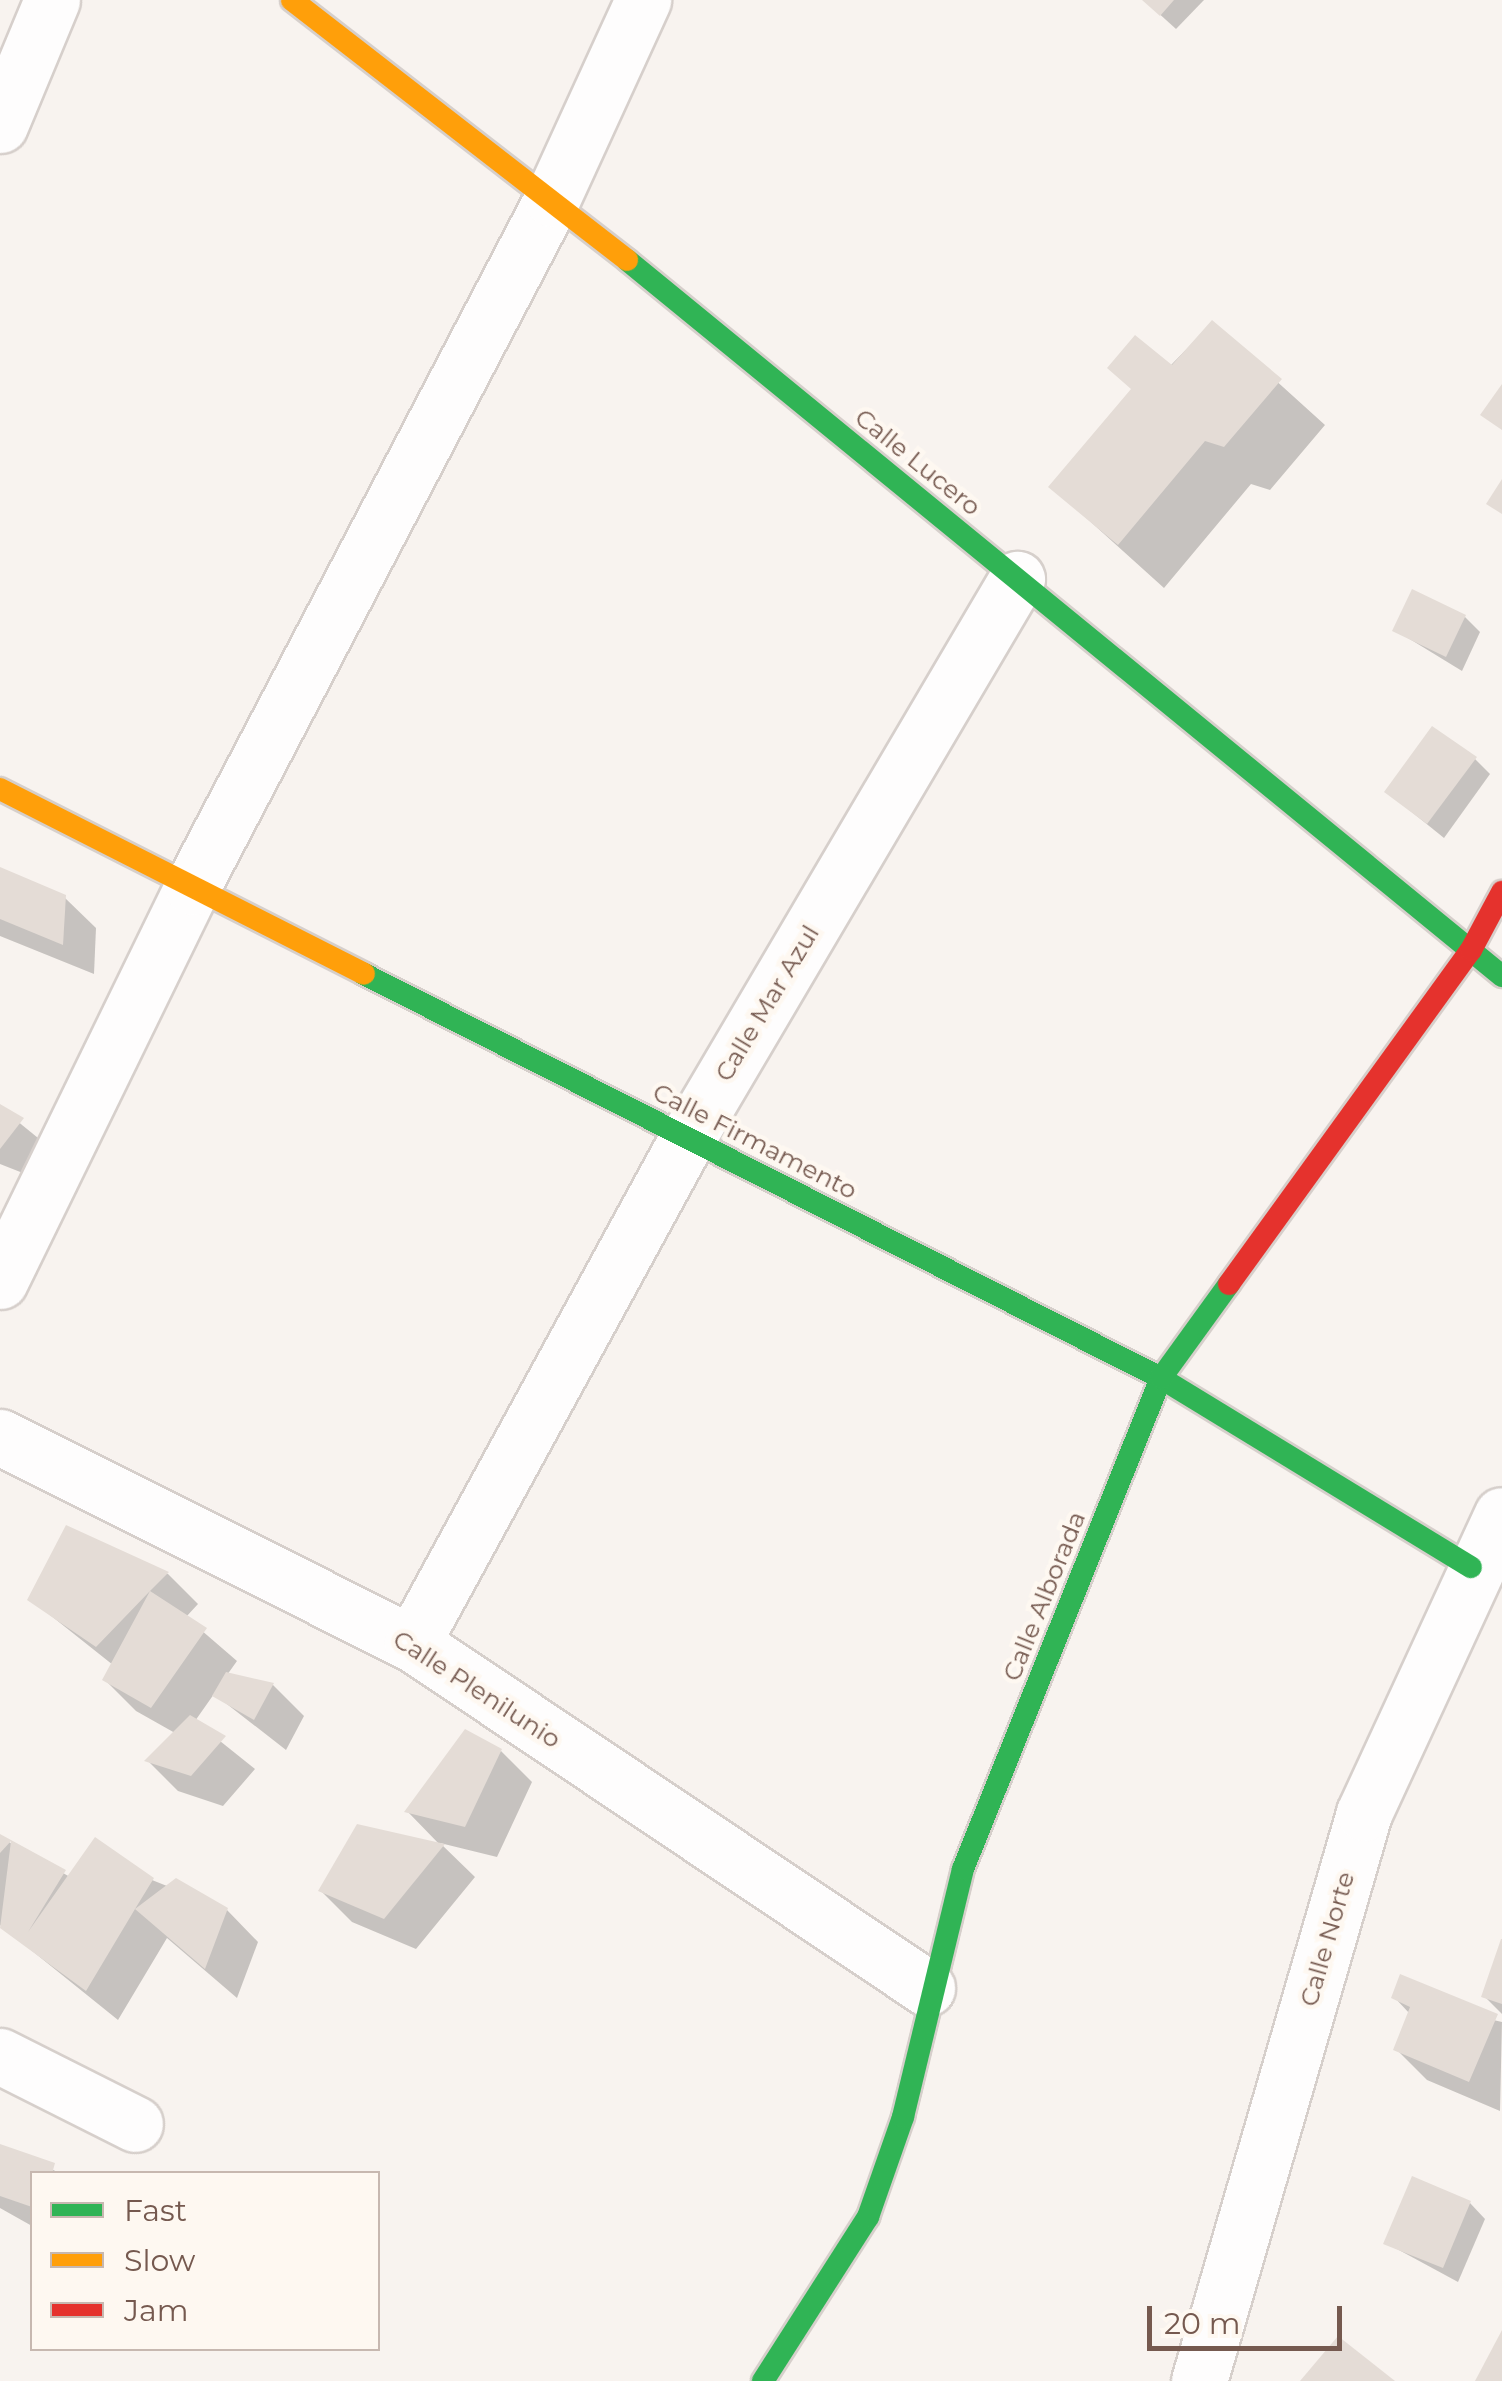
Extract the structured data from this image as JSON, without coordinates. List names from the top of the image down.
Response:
{
  "streets": {
    "street": [
      "Calle Lucero",
      "Calle Mar Azul",
      "Calle Firmamento",
      "Calle Alborada",
      "Calle Plenilunio",
      "Calle Norte"
    ]
  },
  "crossings": [
    ["Calle Lucero", "Calle Mar Azul"],
    ["Calle Lucero", "Calle Alborada"],
    ["Calle Mar Azul", "Calle Firmamento"],
    ["Calle Mar Azul", "Calle Plenilunio"],
    ["Calle Firmamento", "Calle Alborada"],
    ["Calle Firmamento", "Calle Norte"],
    ["Calle Alborada", "Calle Plenilunio"]
  ],
  "legend": ["Fast", "Slow", "Jam"],
  "scale_bar": "20 m"
}
